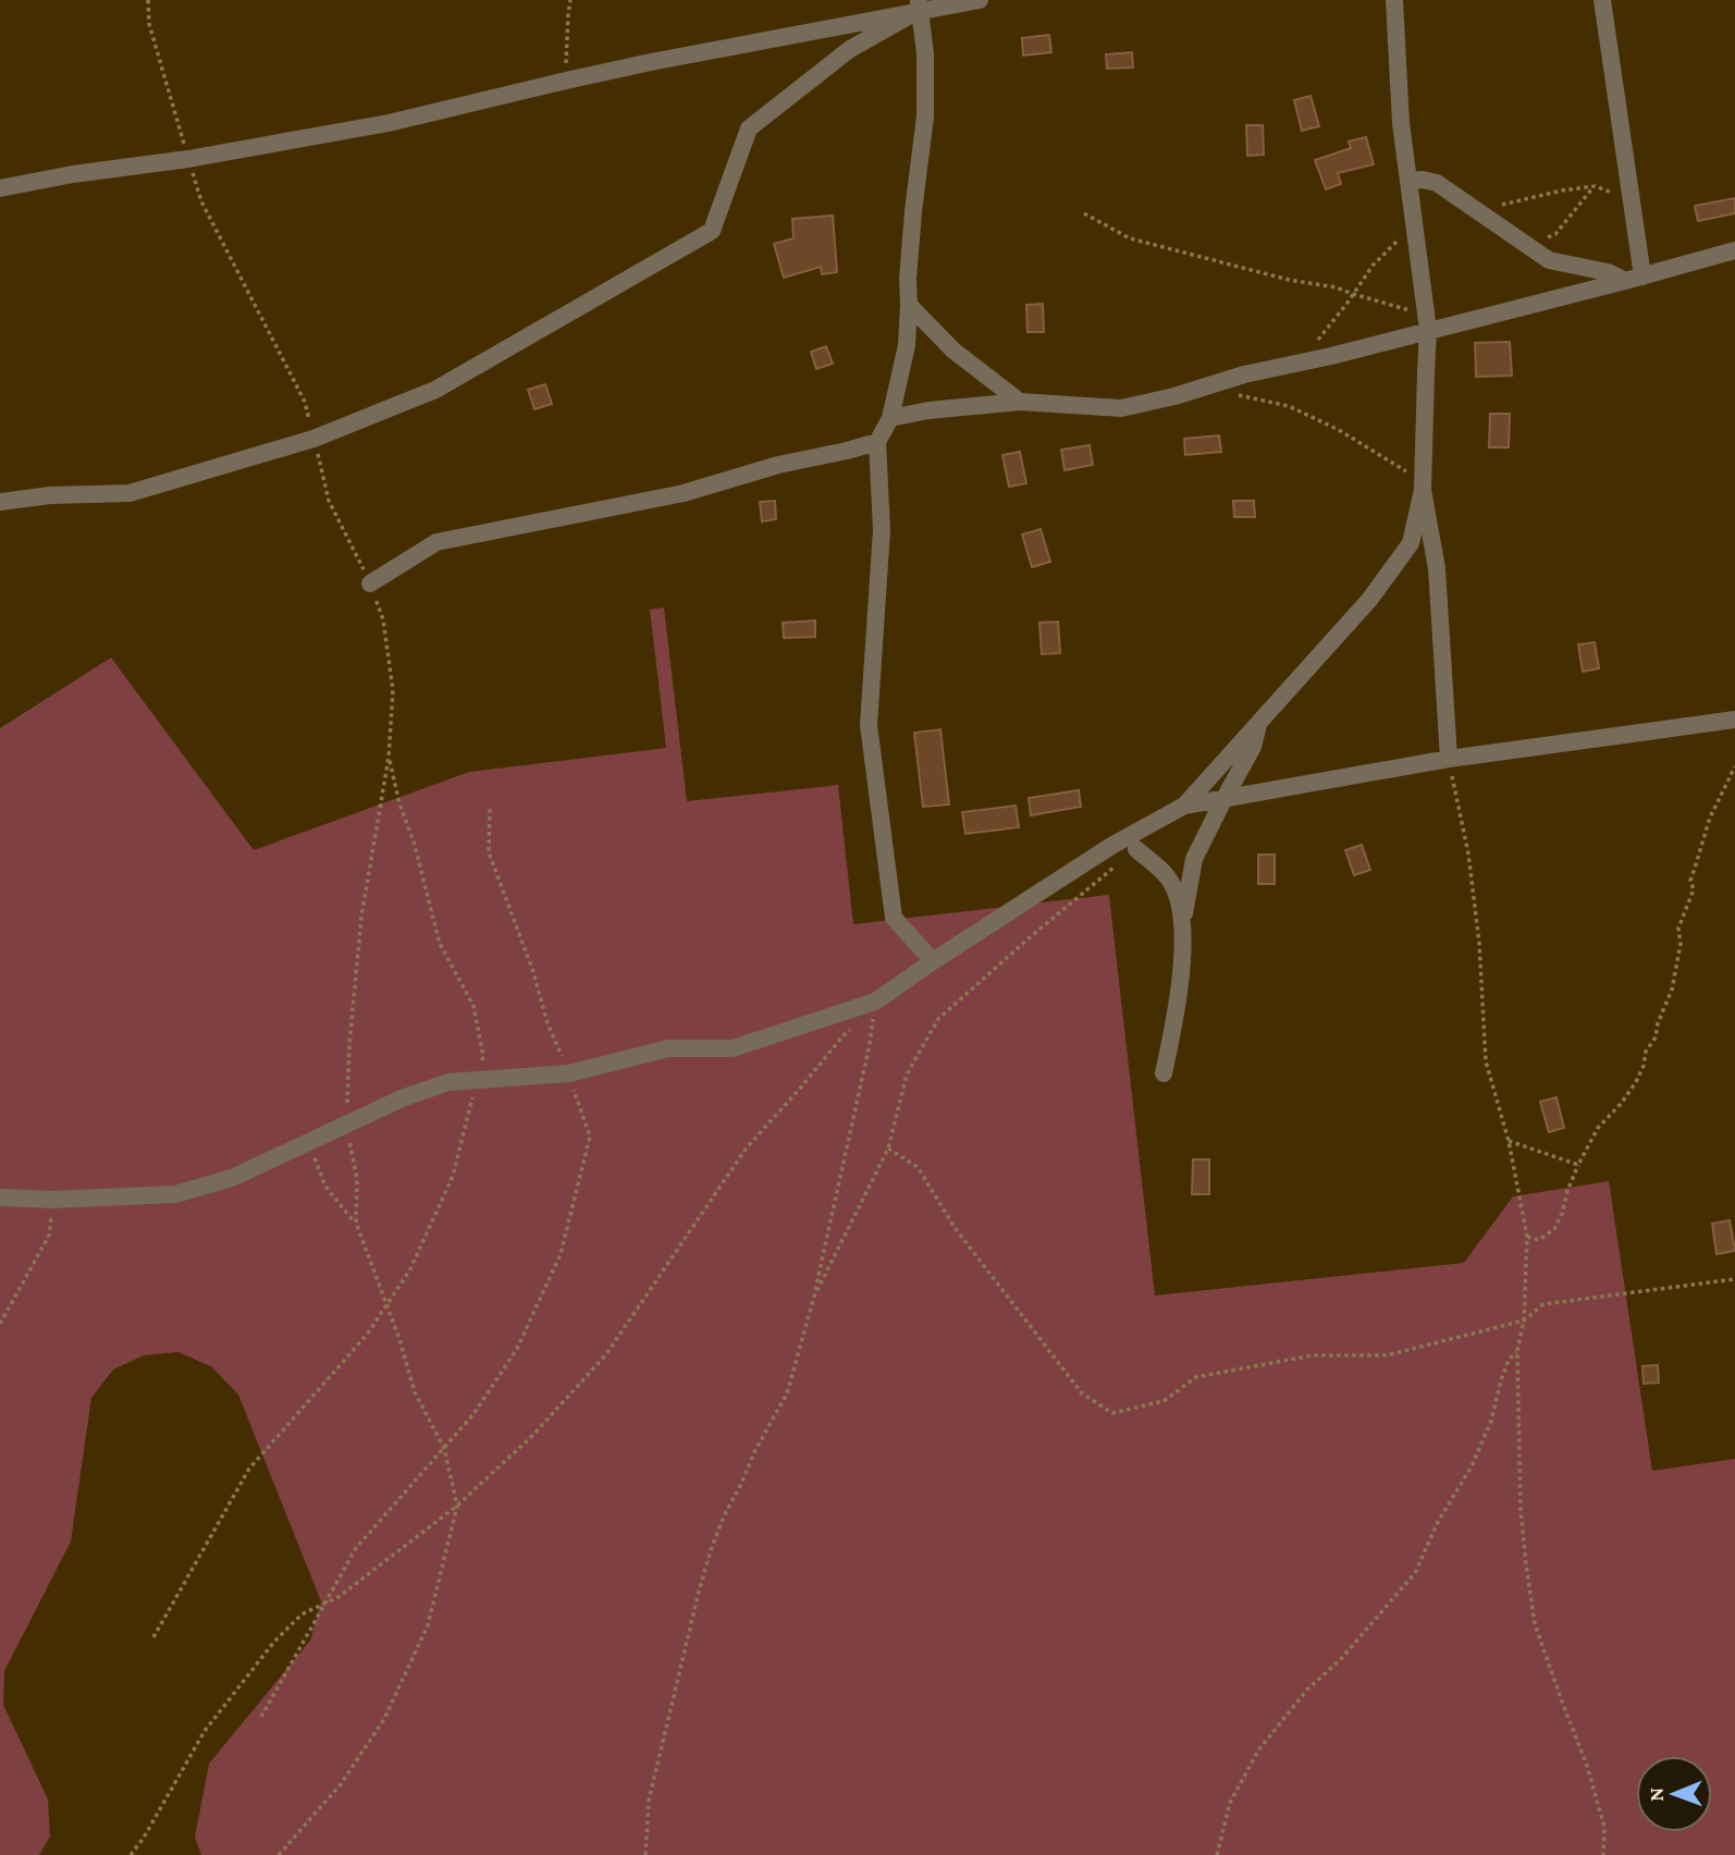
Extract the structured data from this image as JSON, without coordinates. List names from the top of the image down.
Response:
{
  "north": "left"
}
